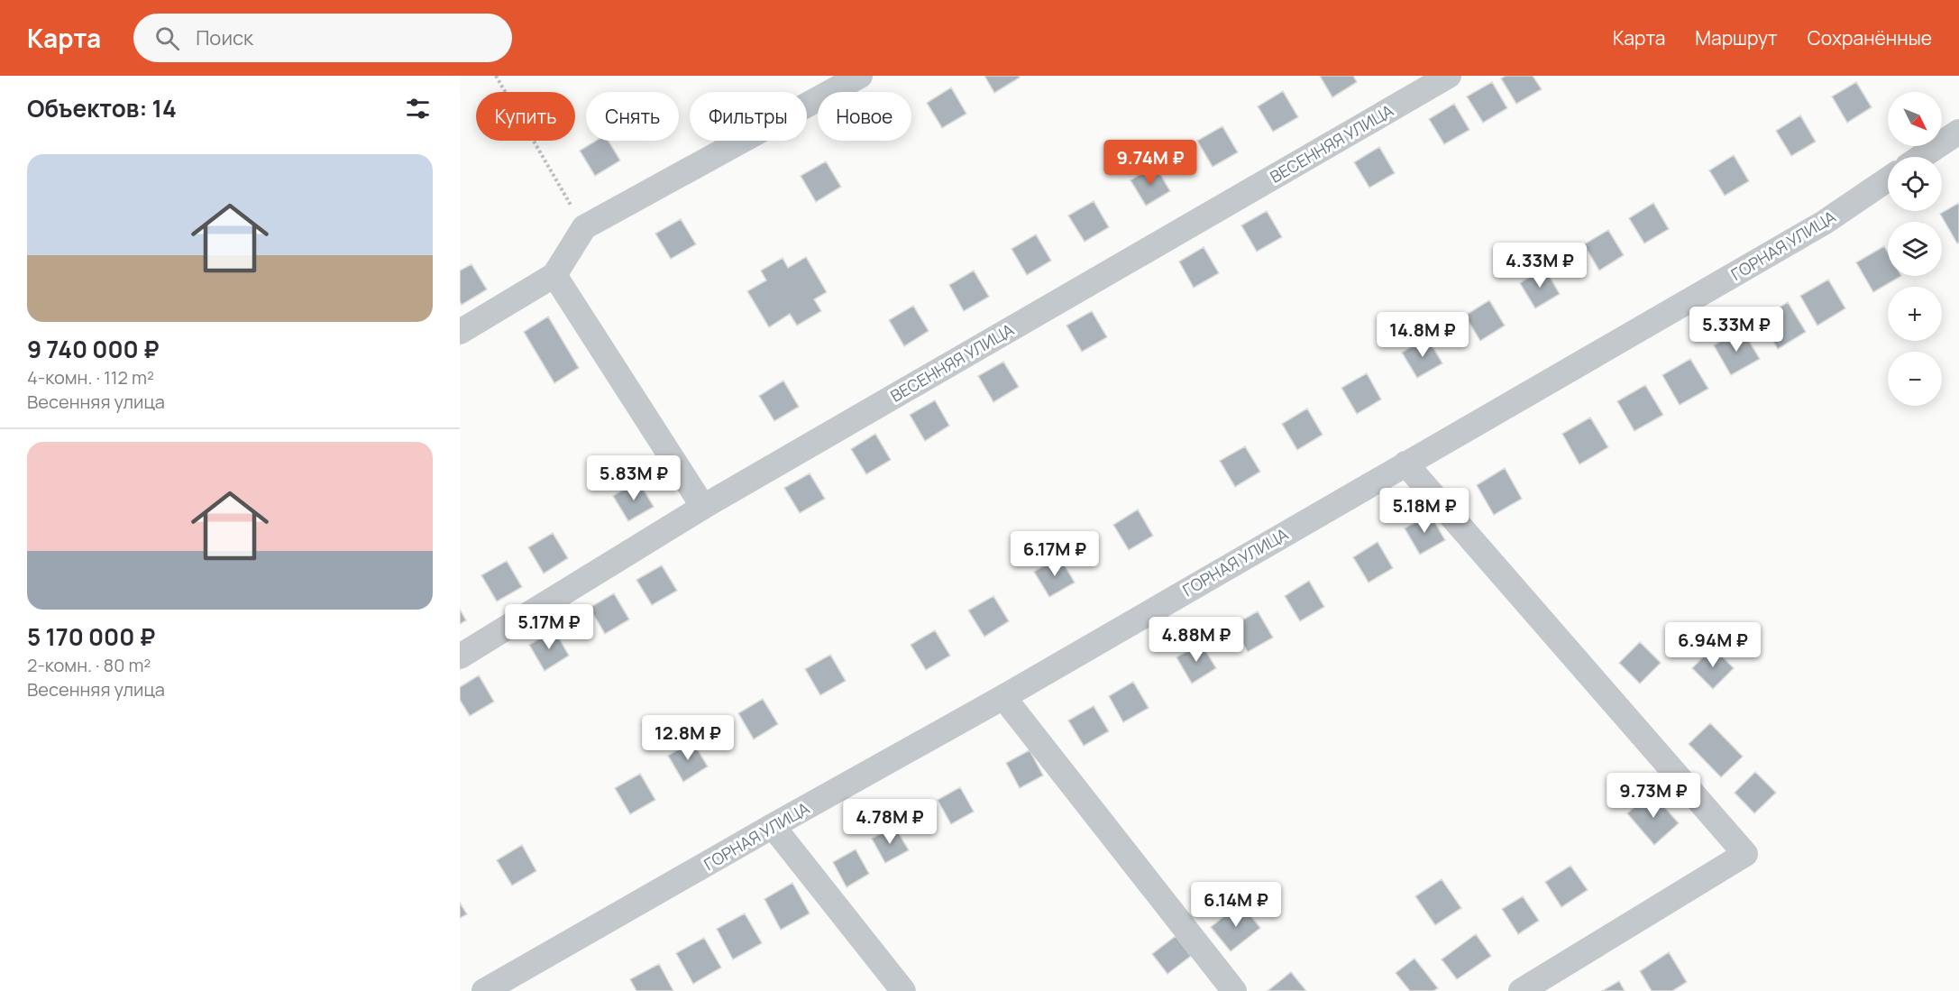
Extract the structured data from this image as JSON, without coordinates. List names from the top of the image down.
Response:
{
  "streets": {
    "street": ["ВЕСЕННЯЯ УЛИЦА", "ГОРНАЯ УЛИЦА"]
  },
  "north": "bottom right",
  "page": {
    "header": "Карта",
    "search": "Поиск",
    "nav": ["Карта", "Маршрут", "Сохранённые"],
    "heading": "Объектов: 14",
    "map_buttons": ["+", "−"],
    "chip": [
      "Купить",
      "Снять",
      "Фильтры",
      "Новое"
    ],
    "price": [
      "9.74M ₽",
      "4.33M ₽",
      "5.33M ₽",
      "14.8M ₽",
      "5.83M ₽",
      "5.18M ₽",
      "6.17M ₽",
      "5.17M ₽",
      "4.88M ₽",
      "6.94M ₽",
      "12.8M ₽",
      "9.73M ₽",
      "4.78M ₽",
      "6.14M ₽"
    ],
    "list": [
      {
        "name": "9 740 000 ₽",
        "note": "4-комн. · 112 m² · Весенняя улица"
      },
      {
        "name": "5 170 000 ₽",
        "note": "2-комн. · 80 m² · Весенняя улица"
      }
    ]
  }
}
